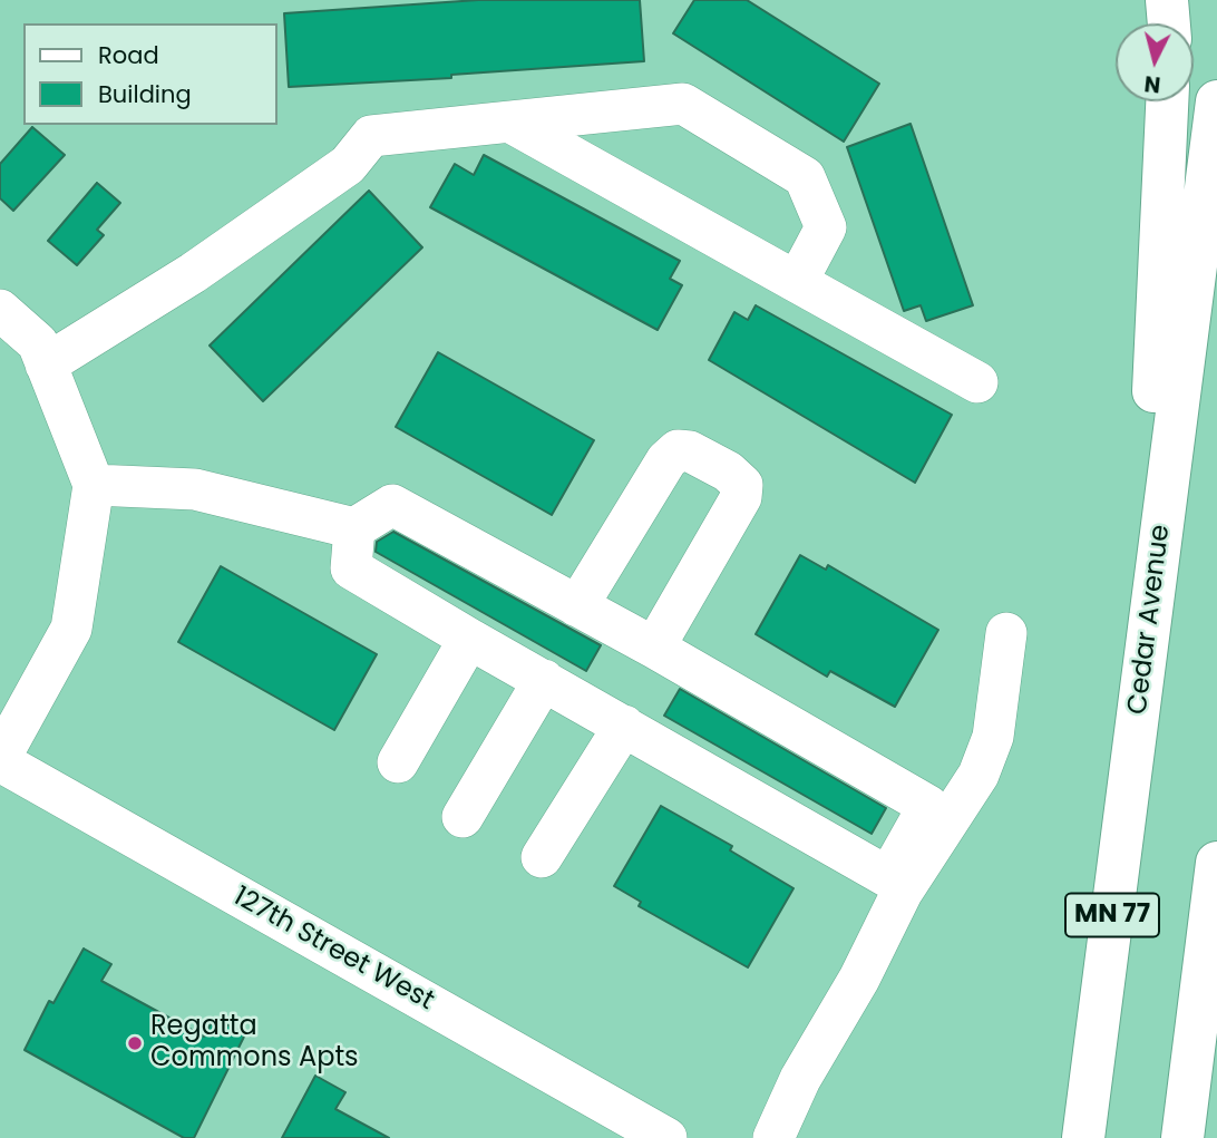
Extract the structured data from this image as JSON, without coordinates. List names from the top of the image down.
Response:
{
  "streets": {
    "highway": ["Cedar Avenue", "MN 77"],
    "street": ["127th Street West"]
  },
  "places": ["Regatta Commons Apts"],
  "legend": ["Road", "Building"],
  "north": "bottom"
}
